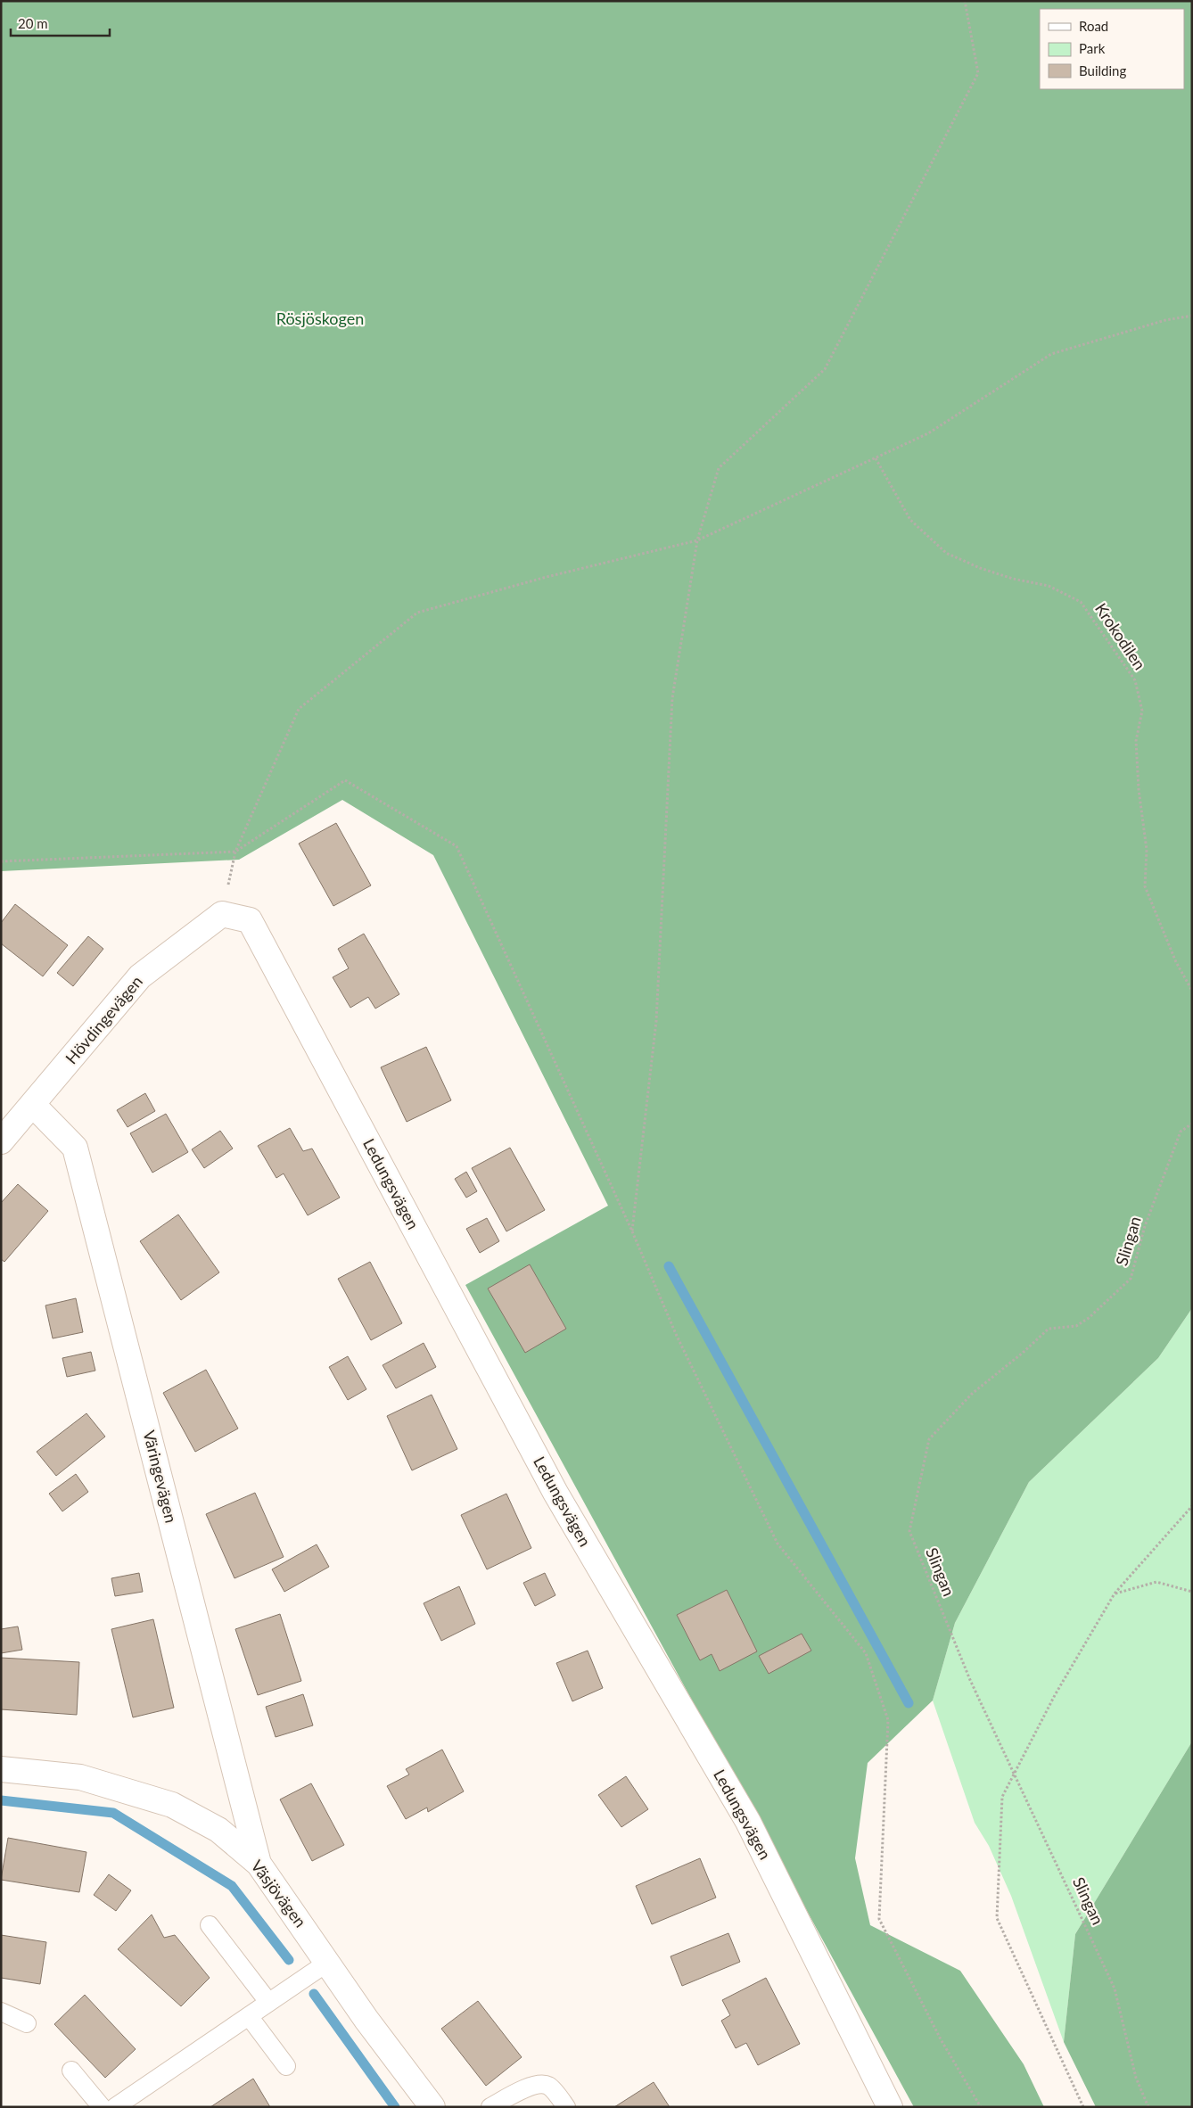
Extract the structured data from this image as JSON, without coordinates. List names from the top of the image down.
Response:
{
  "streets": {
    "street": [
      "Hövdingevägen",
      "Ledungsvägen",
      "Väringevägen",
      "Väsjövägen"
    ],
    "path": ["Krokodilen", "Slingan"]
  },
  "crossings": [
    ["Hövdingevägen", "Ledungsvägen"],
    ["Hövdingevägen", "Väringevägen"],
    ["Väringevägen", "Väsjövägen"]
  ],
  "parks": ["Rösjöskogen"],
  "legend": ["Road", "Park", "Building"],
  "scale_bar": "20 m"
}
